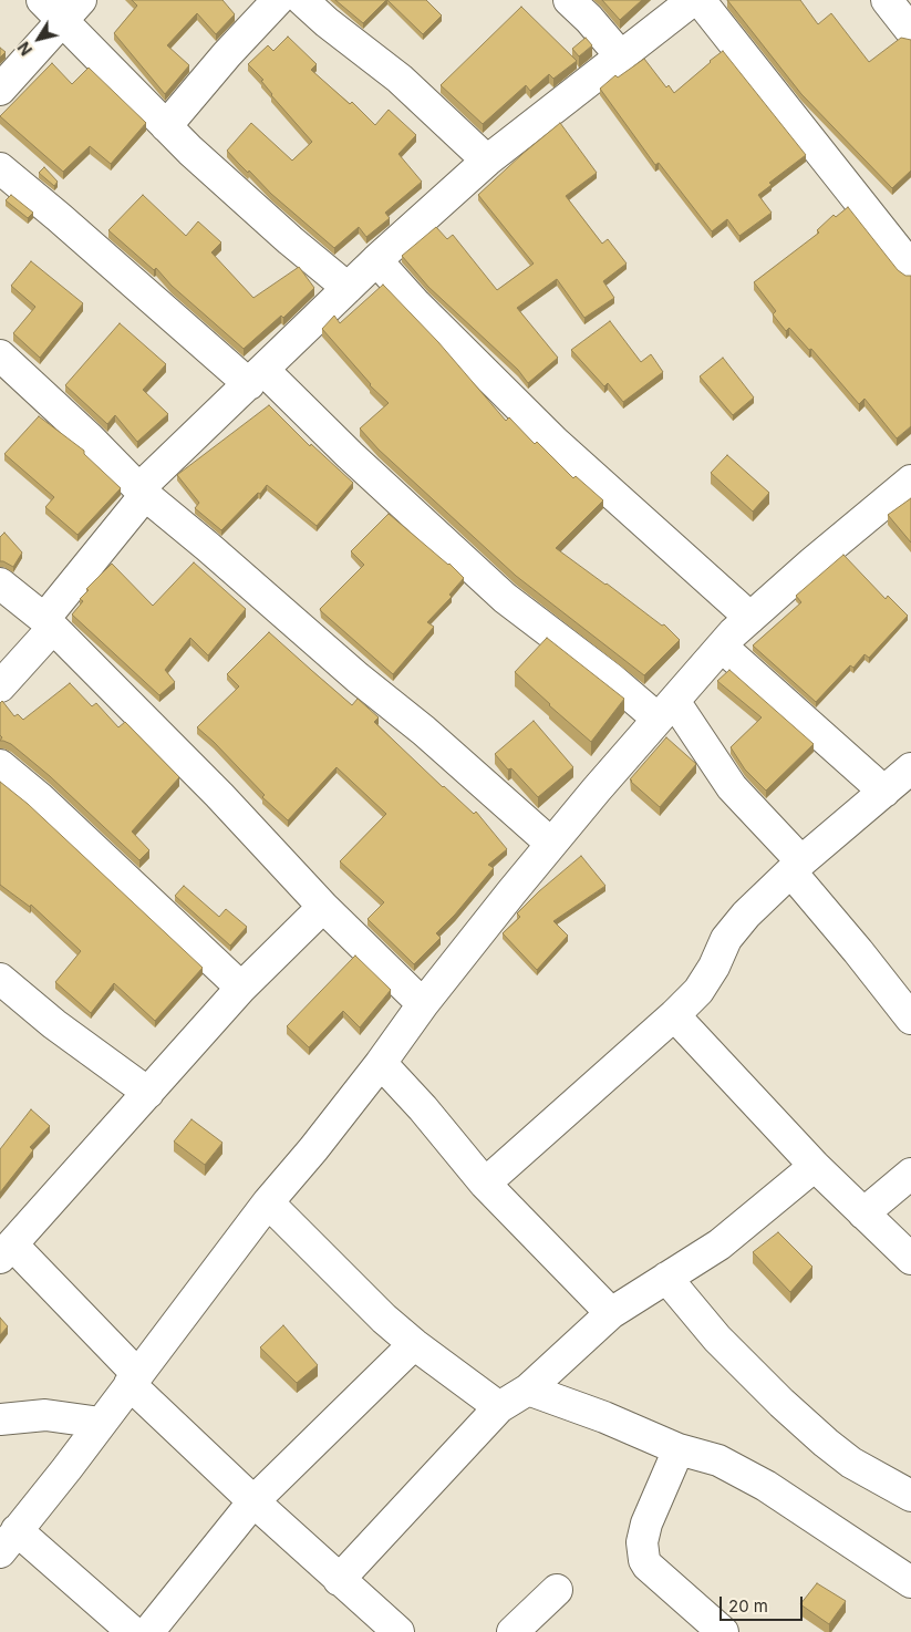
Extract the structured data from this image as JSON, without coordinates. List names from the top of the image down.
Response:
{
  "scale_bar": "20 m",
  "north": "bottom left"
}
